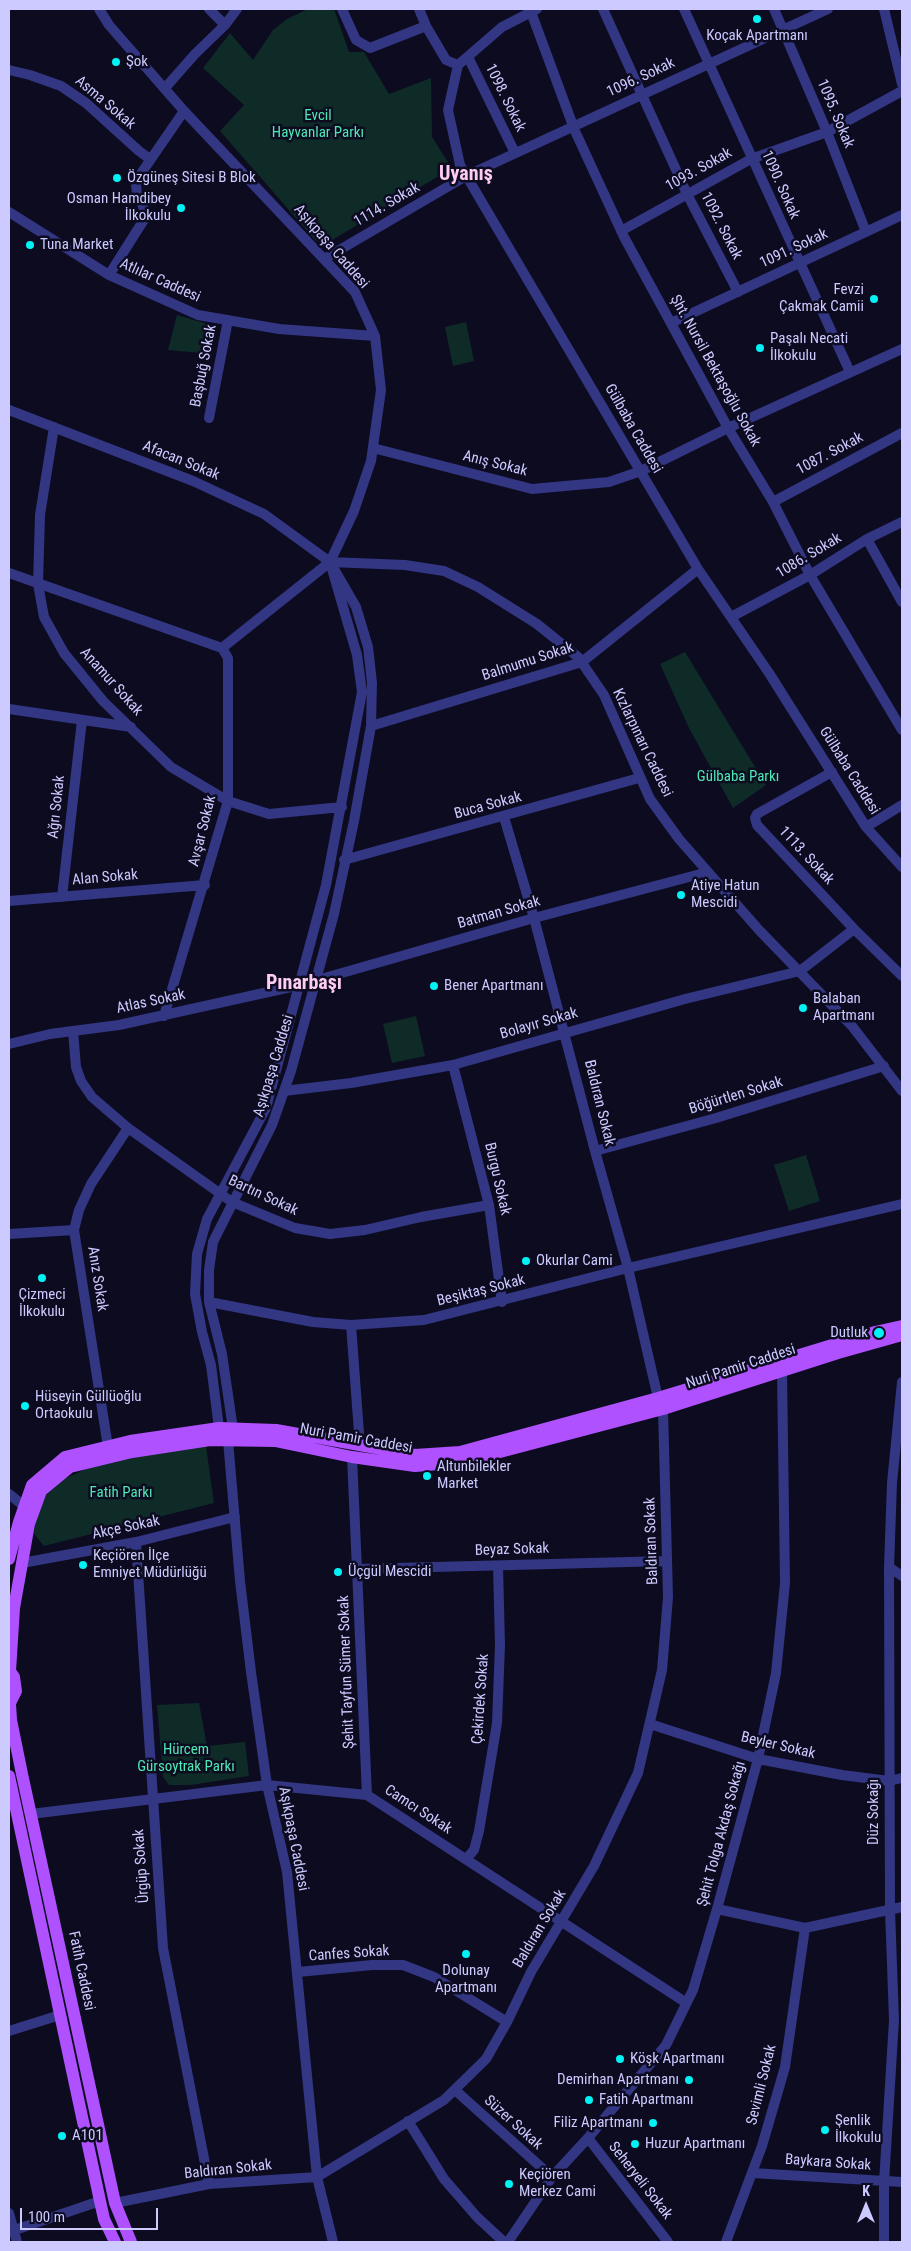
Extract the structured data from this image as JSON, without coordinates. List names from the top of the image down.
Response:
{
  "streets": {
    "main road": ["Nuri Pamir Caddesi", "Fatih Caddesi"],
    "street": [
      "1096. Sokak",
      "1098. Sokak",
      "Asma Sokak",
      "1095. Sokak",
      "1093. Sokak",
      "1090. Sokak",
      "1114. Sokak",
      "1092. Sokak",
      "Aşıkpaşa Caddesi",
      "1091. Sokak",
      "Atlılar Caddesi",
      "Başbuğ Sokak",
      "Şht. Nursil Bektaşoğlu Sokak",
      "Gülbaba Caddesi",
      "1087. Sokak",
      "Afacan Sokak",
      "Anış Sokak",
      "1086. Sokak",
      "Balmumu Sokak",
      "Anamur Sokak",
      "Kızlarpınarı Caddesi",
      "Buca Sokak",
      "Ağrı Sokak",
      "Avşar Sokak",
      "1113. Sokak",
      "Alan Sokak",
      "Batman Sokak",
      "Atlas Sokak",
      "Bolayır Sokak",
      "Böğürtlen Sokak",
      "Baldıran Sokak",
      "Burgu Sokak",
      "Bartın Sokak",
      "Anız Sokak",
      "Beşiktaş Sokak",
      "Akçe Sokak",
      "Beyaz Sokak",
      "Şehit Tayfun Sümer Sokak",
      "Çekirdek Sokak",
      "Beyler Sokak",
      "Camcı Sokak",
      "Düz Sokağı",
      "Şehit Tolga Akdaş Sokağı",
      "Ürgüp Sokak",
      "Canfes Sokak",
      "Sevimli Sokak",
      "Süzer Sokak",
      "Baykara Sokak",
      "Seheryeli Sokak"
    ]
  },
  "crossings": [
    ["1096. Sokak", "1098. Sokak"],
    ["1096. Sokak", "1095. Sokak"],
    ["1096. Sokak", "1090. Sokak"],
    ["1096. Sokak", "1114. Sokak"],
    ["1096. Sokak", "1092. Sokak"],
    ["1096. Sokak", "Şht. Nursil Bektaşoğlu Sokak"],
    ["1096. Sokak", "Gülbaba Caddesi"],
    ["1095. Sokak", "1093. Sokak"],
    ["1095. Sokak", "1091. Sokak"],
    ["1093. Sokak", "1090. Sokak"],
    ["1093. Sokak", "1092. Sokak"],
    ["1093. Sokak", "Şht. Nursil Bektaşoğlu Sokak"],
    ["1090. Sokak", "1091. Sokak"],
    ["1090. Sokak", "Anış Sokak"],
    ["1114. Sokak", "Aşıkpaşa Caddesi"],
    ["1114. Sokak", "Gülbaba Caddesi"],
    ["1092. Sokak", "1091. Sokak"],
    ["Aşıkpaşa Caddesi", "Atlılar Caddesi"],
    ["Aşıkpaşa Caddesi", "Afacan Sokak"],
    ["Aşıkpaşa Caddesi", "Anış Sokak"],
    ["Aşıkpaşa Caddesi", "Balmumu Sokak"],
    ["Aşıkpaşa Caddesi", "Anamur Sokak"],
    ["Aşıkpaşa Caddesi", "Kızlarpınarı Caddesi"],
    ["Aşıkpaşa Caddesi", "Buca Sokak"],
    ["Aşıkpaşa Caddesi", "Batman Sokak"],
    ["Aşıkpaşa Caddesi", "Atlas Sokak"],
    ["Aşıkpaşa Caddesi", "Bolayır Sokak"],
    ["Aşıkpaşa Caddesi", "Baldıran Sokak"],
    ["Aşıkpaşa Caddesi", "Bartın Sokak"],
    ["Aşıkpaşa Caddesi", "Beşiktaş Sokak"],
    ["Aşıkpaşa Caddesi", "Nuri Pamir Caddesi"],
    ["Aşıkpaşa Caddesi", "Akçe Sokak"],
    ["Aşıkpaşa Caddesi", "Camcı Sokak"],
    ["Aşıkpaşa Caddesi", "Canfes Sokak"],
    ["1091. Sokak", "Şht. Nursil Bektaşoğlu Sokak"],
    ["Atlılar Caddesi", "Başbuğ Sokak"],
    ["Şht. Nursil Bektaşoğlu Sokak", "1087. Sokak"],
    ["Şht. Nursil Bektaşoğlu Sokak", "Anış Sokak"],
    ["Şht. Nursil Bektaşoğlu Sokak", "1086. Sokak"],
    ["Gülbaba Caddesi", "Anış Sokak"],
    ["Gülbaba Caddesi", "1086. Sokak"],
    ["Gülbaba Caddesi", "Balmumu Sokak"],
    ["Gülbaba Caddesi", "1113. Sokak"],
    ["Afacan Sokak", "Anamur Sokak"],
    ["Afacan Sokak", "Kızlarpınarı Caddesi"],
    ["Balmumu Sokak", "Kızlarpınarı Caddesi"],
    ["Anamur Sokak", "Avşar Sokak"],
    ["Kızlarpınarı Caddesi", "Buca Sokak"],
    ["Kızlarpınarı Caddesi", "Batman Sokak"],
    ["Kızlarpınarı Caddesi", "Bolayır Sokak"],
    ["Kızlarpınarı Caddesi", "Böğürtlen Sokak"],
    ["Buca Sokak", "Baldıran Sokak"],
    ["Ağrı Sokak", "Alan Sokak"],
    ["Avşar Sokak", "Alan Sokak"],
    ["Avşar Sokak", "Atlas Sokak"],
    ["Batman Sokak", "Atlas Sokak"],
    ["Batman Sokak", "Baldıran Sokak"],
    ["Atlas Sokak", "Bartın Sokak"],
    ["Bolayır Sokak", "Baldıran Sokak"],
    ["Bolayır Sokak", "Burgu Sokak"],
    ["Böğürtlen Sokak", "Baldıran Sokak"],
    ["Baldıran Sokak", "Beşiktaş Sokak"],
    ["Baldıran Sokak", "Nuri Pamir Caddesi"],
    ["Baldıran Sokak", "Beyaz Sokak"],
    ["Baldıran Sokak", "Beyler Sokak"],
    ["Baldıran Sokak", "Camcı Sokak"],
    ["Baldıran Sokak", "Ürgüp Sokak"],
    ["Baldıran Sokak", "Canfes Sokak"],
    ["Baldıran Sokak", "Fatih Caddesi"],
    ["Baldıran Sokak", "Süzer Sokak"],
    ["Burgu Sokak", "Bartın Sokak"],
    ["Burgu Sokak", "Beşiktaş Sokak"],
    ["Bartın Sokak", "Anız Sokak"],
    ["Anız Sokak", "Nuri Pamir Caddesi"],
    ["Nuri Pamir Caddesi", "Akçe Sokak"],
    ["Nuri Pamir Caddesi", "Şehit Tayfun Sümer Sokak"],
    ["Nuri Pamir Caddesi", "Şehit Tolga Akdaş Sokağı"],
    ["Nuri Pamir Caddesi", "Fatih Caddesi"],
    ["Akçe Sokak", "Ürgüp Sokak"],
    ["Beyaz Sokak", "Şehit Tayfun Sümer Sokak"],
    ["Beyaz Sokak", "Çekirdek Sokak"],
    ["Şehit Tayfun Sümer Sokak", "Camcı Sokak"],
    ["Çekirdek Sokak", "Camcı Sokak"],
    ["Beyler Sokak", "Düz Sokağı"],
    ["Beyler Sokak", "Şehit Tolga Akdaş Sokağı"],
    ["Camcı Sokak", "Şehit Tolga Akdaş Sokağı"],
    ["Camcı Sokak", "Ürgüp Sokak"],
    ["Camcı Sokak", "Fatih Caddesi"],
    ["Düz Sokağı", "Baykara Sokak"],
    ["Şehit Tolga Akdaş Sokağı", "Süzer Sokak"],
    ["Şehit Tolga Akdaş Sokağı", "Seheryeli Sokak"],
    ["Sevimli Sokak", "Baykara Sokak"]
  ],
  "districts": ["Uyanış", "Pınarbaşı"],
  "parks": [
    "Evcil Hayvanlar Parkı",
    "Gülbaba Parkı",
    "Fatih Parkı",
    "Hürcem Gürsoytrak Parkı"
  ],
  "places": [
    "Koçak Apartmanı",
    "Şok",
    "Özgüneş Sitesi B Blok",
    "Osman Hamdibey İlkokulu",
    "Tuna Market",
    "Fevzi Çakmak Camii",
    "Paşalı Necati İlkokulu",
    "Atiye Hatun Mescidi",
    "Bener Apartmanı",
    "Balaban Apartmanı",
    "Okurlar Cami",
    "Çizmeci İlkokulu",
    "Dutluk",
    "Hüseyin Güllüoğlu Ortaokulu",
    "Altunbilekler Market",
    "Keçiören İlçe Emniyet Müdürlüğü",
    "Üçgül Mescidi",
    "Dolunay Apartmanı",
    "Köşk Apartmanı",
    "Demirhan Apartmanı",
    "Fatih Apartmanı",
    "Filiz Apartmanı",
    "Şenlik İlkokulu",
    "A101",
    "Huzur Apartmanı",
    "Keçiören Merkez Cami"
  ],
  "scale_bar": "100 m",
  "north": "top"
}
